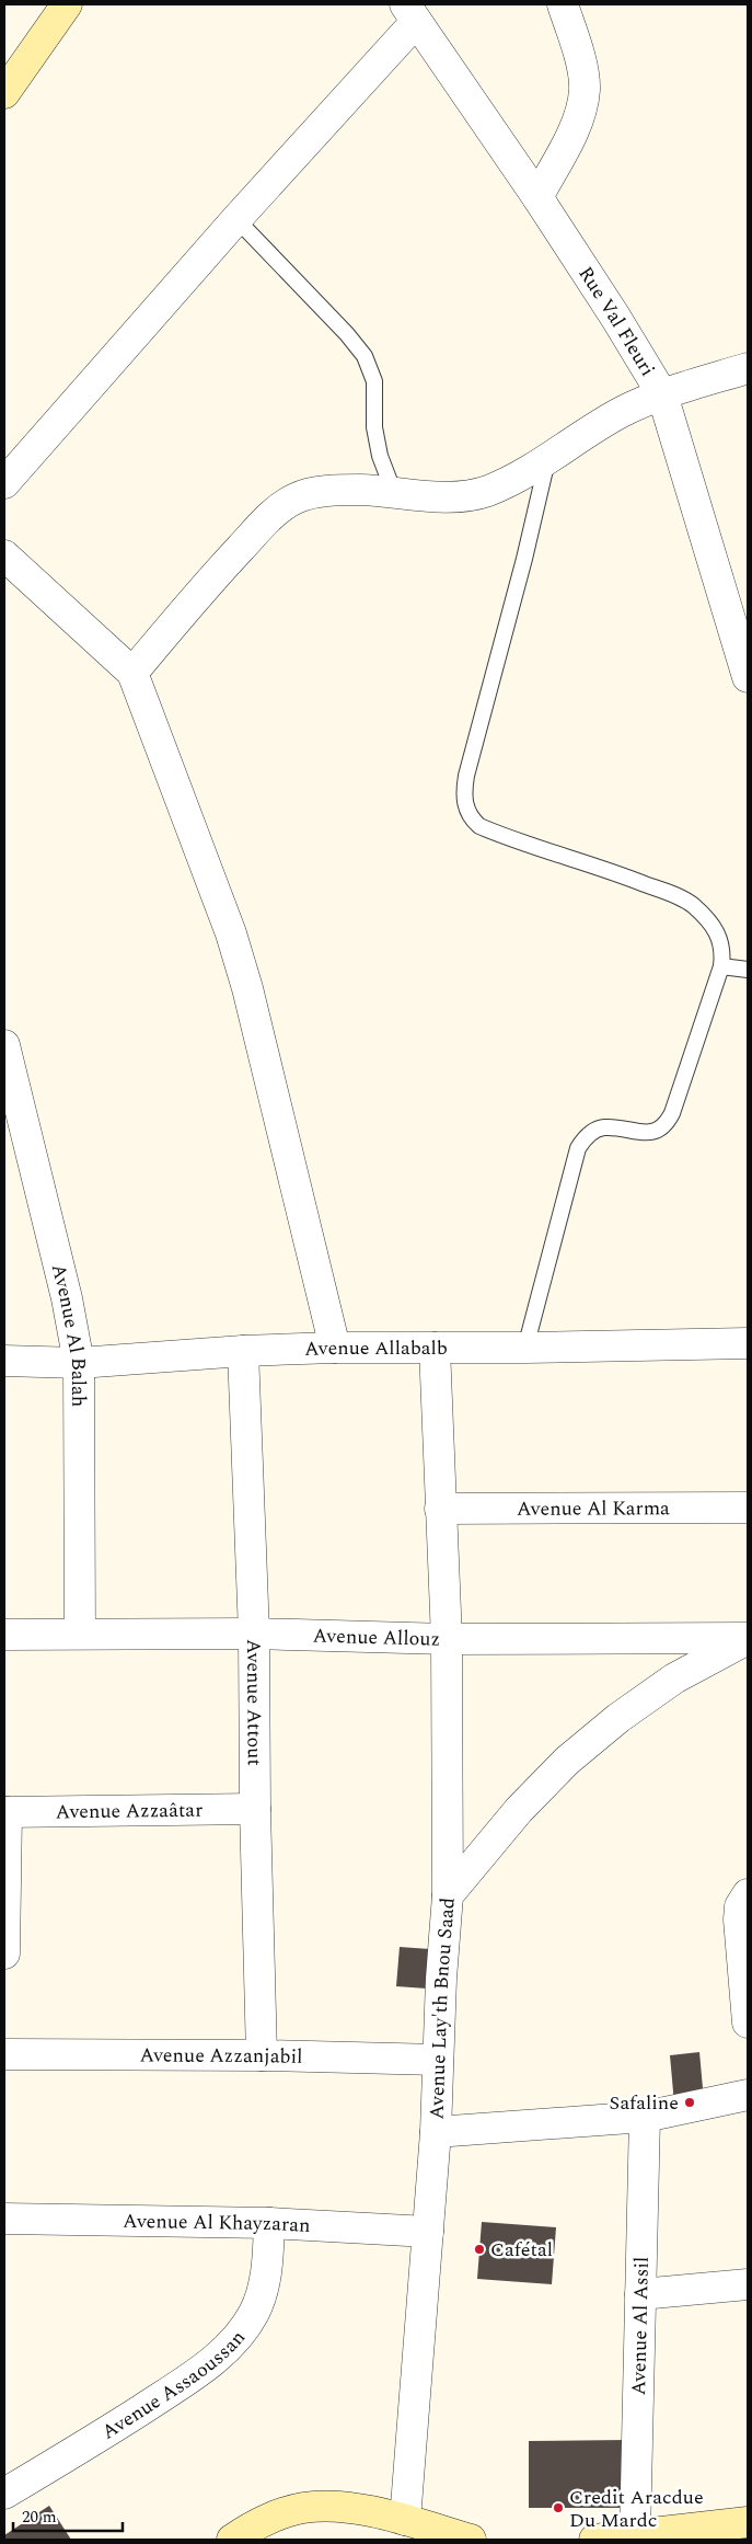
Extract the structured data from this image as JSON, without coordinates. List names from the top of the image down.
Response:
{
  "streets": {
    "street": [
      "Rue Val Fleuri",
      "Avenue Al Balah",
      "Avenue Allabalb",
      "Avenue Al Karma",
      "Avenue Allouz",
      "Avenue Attout",
      "Avenue Azzaâtar",
      "Avenue Lay'th Bnou Saad",
      "Avenue Azzanjabil",
      "Avenue Al Khayzaran",
      "Avenue Al Assil",
      "Avenue Assaoussan"
    ]
  },
  "crossings": [
    ["Avenue Al Balah", "Avenue Allabalb"],
    ["Avenue Al Balah", "Avenue Allouz"],
    ["Avenue Allabalb", "Avenue Attout"],
    ["Avenue Allouz", "Avenue Attout"],
    ["Avenue Allouz", "Avenue Lay'th Bnou Saad"],
    ["Avenue Attout", "Avenue Azzaâtar"],
    ["Avenue Attout", "Avenue Azzanjabil"],
    ["Avenue Lay'th Bnou Saad", "Avenue Azzanjabil"],
    ["Avenue Lay'th Bnou Saad", "Avenue Al Khayzaran"],
    ["Avenue Al Khayzaran", "Avenue Assaoussan"]
  ],
  "places": ["Safaline", "Cafétal", "Credit Aracdue Du Mardc"],
  "scale_bar": "20 m"
}
